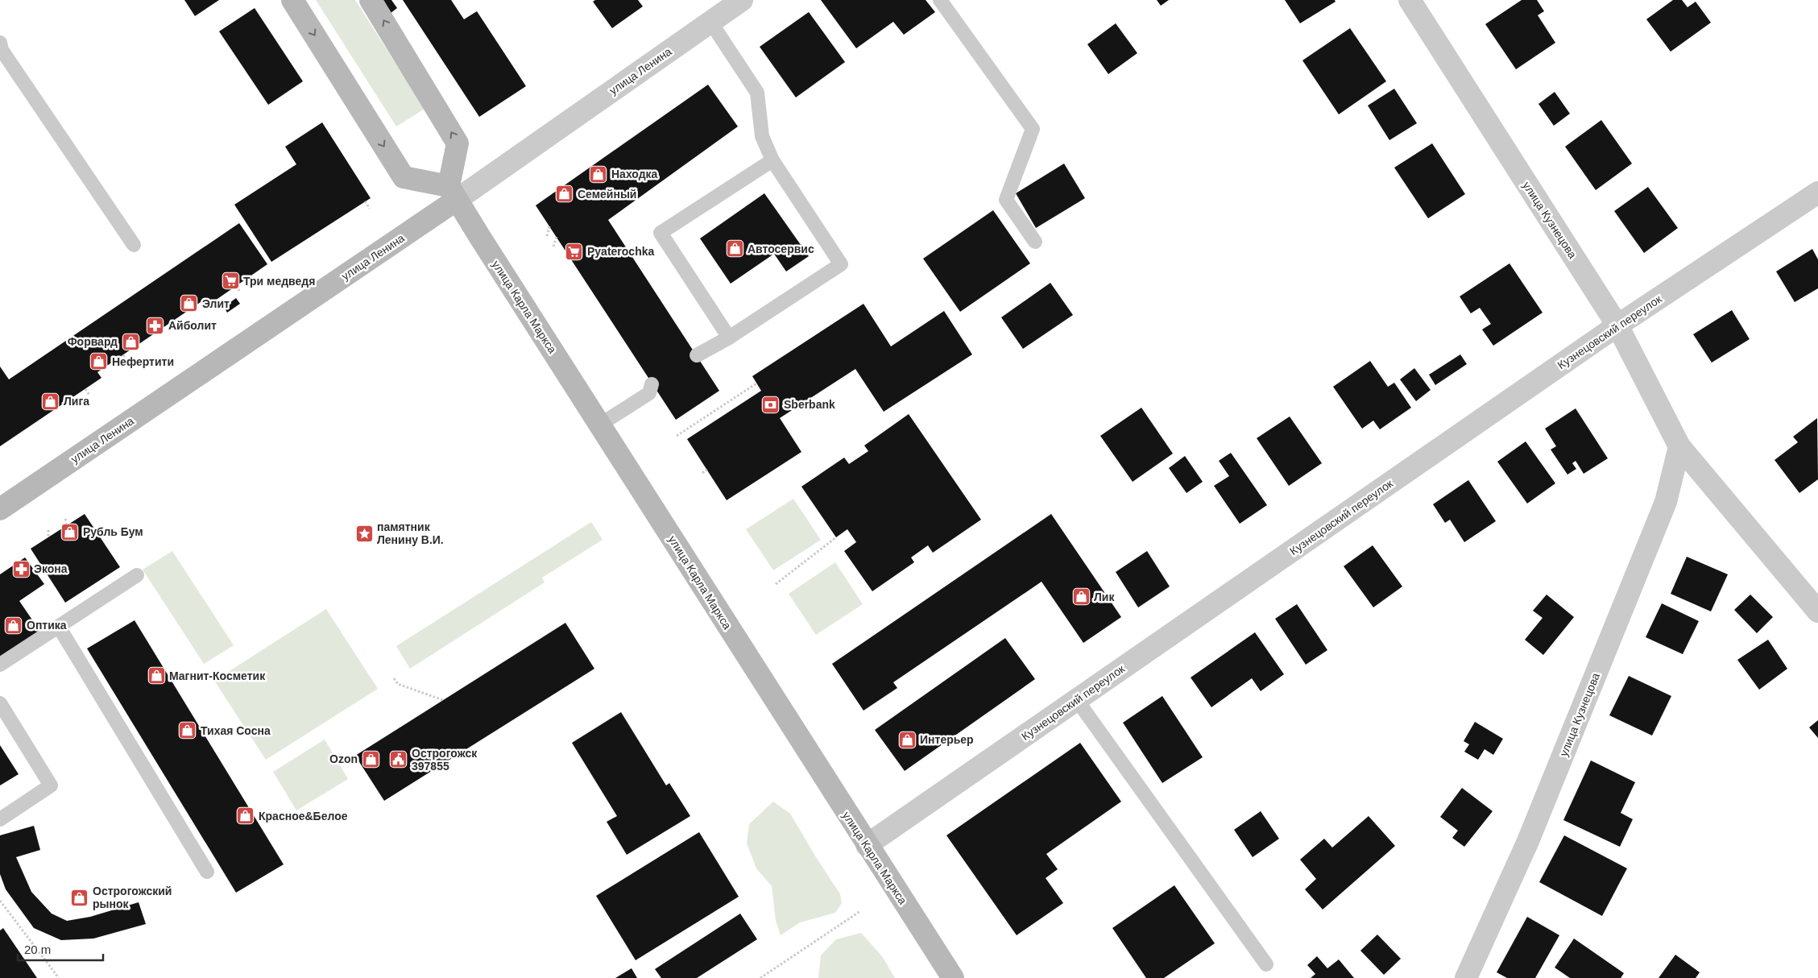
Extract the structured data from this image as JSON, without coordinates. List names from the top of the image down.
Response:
{
  "streets": {
    "main road": ["улица Ленина", "улица Карла Маркса"],
    "street": ["улица Кузнецова", "Кузнецовский переулок"]
  },
  "crossings": [
    ["улица Ленина", "улица Карла Маркса"],
    ["улица Кузнецова", "Кузнецовский переулок"],
    ["улица Карла Маркса", "Кузнецовский переулок"]
  ],
  "places": {
    "shop": [
      "Находка",
      "Семейный",
      "Автосервис",
      "Элит",
      "Форвард",
      "Нефертити",
      "Лига",
      "Рубль Бум",
      "Лик",
      "Оптика",
      "Магнит-Косметик",
      "Тихая Сосна",
      "Интерьер",
      "Ozon",
      "Красное&Белое",
      "Острогожский рынок"
    ],
    "supermarket": ["Pyaterochka", "Три медведя"],
    "pharmacy": ["Айболит", "Экона"],
    "bank": ["Sberbank"],
    "place": ["памятник Ленину В.И."],
    "public building": ["Острогожск 397855"]
  },
  "scale_bar": "20 m"
}
